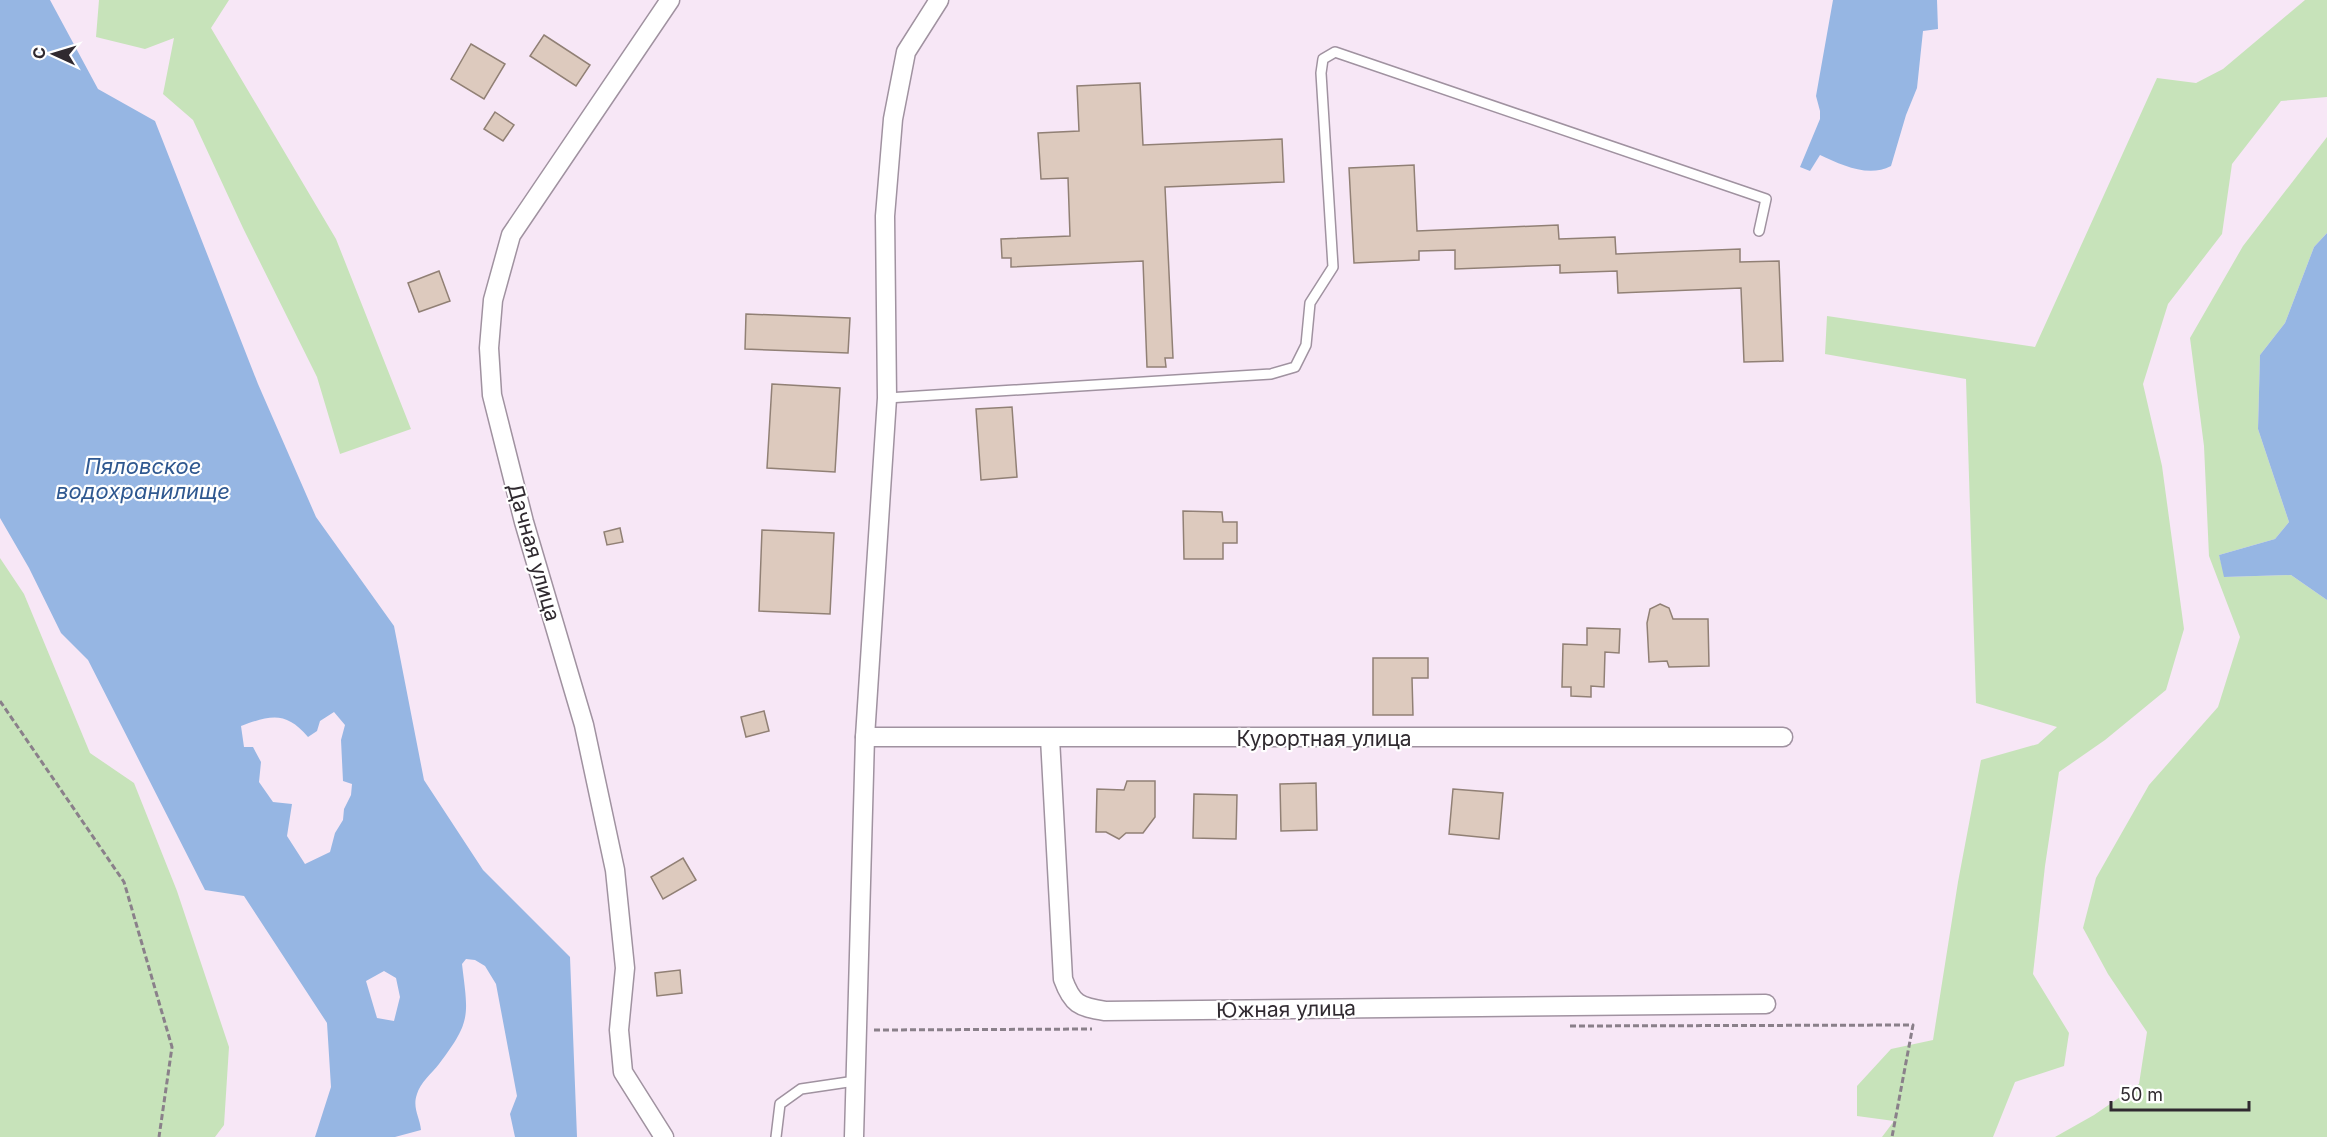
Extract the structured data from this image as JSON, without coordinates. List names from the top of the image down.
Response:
{
  "streets": {
    "street": ["Дачная улица", "Курортная улица", "Южная улица"]
  },
  "crossings": [
    ["Курортная улица", "Южная улица"]
  ],
  "water": ["Пяловское водохранилище"],
  "scale_bar": "50 m",
  "north": "left"
}
